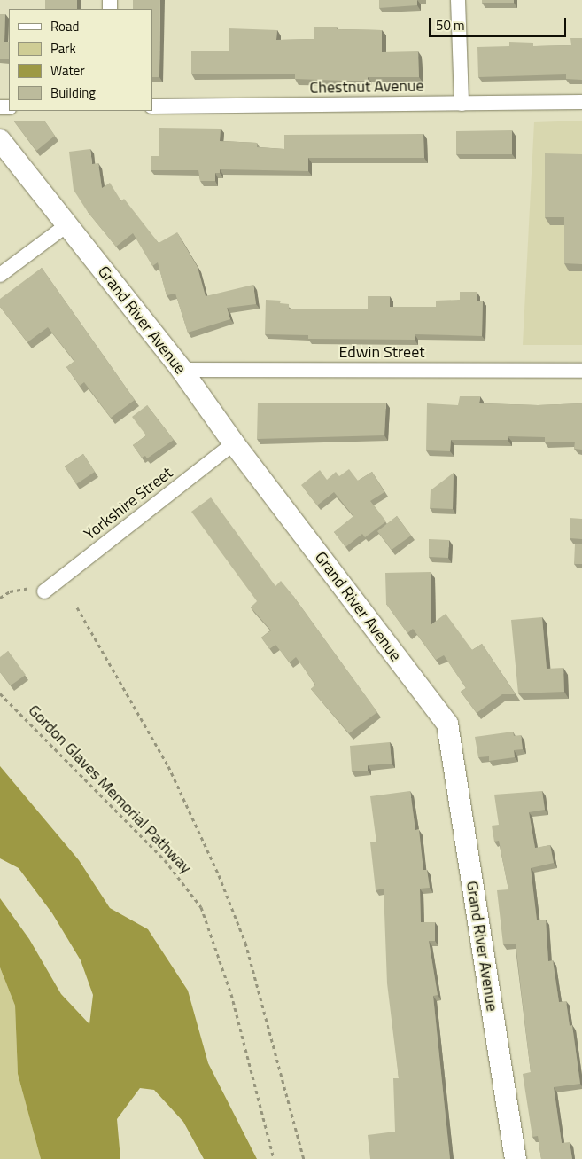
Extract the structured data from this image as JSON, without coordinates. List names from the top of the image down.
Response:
{
  "streets": {
    "street": [
      "Chestnut Avenue",
      "Grand River Avenue",
      "Edwin Street",
      "Yorkshire Street"
    ],
    "path": ["Gordon Glaves Memorial Pathway"]
  },
  "crossings": [
    ["Grand River Avenue", "Edwin Street"],
    ["Grand River Avenue", "Yorkshire Street"]
  ],
  "legend": [
    "Road",
    "Park",
    "Water",
    "Building"
  ],
  "scale_bar": "50 m"
}
